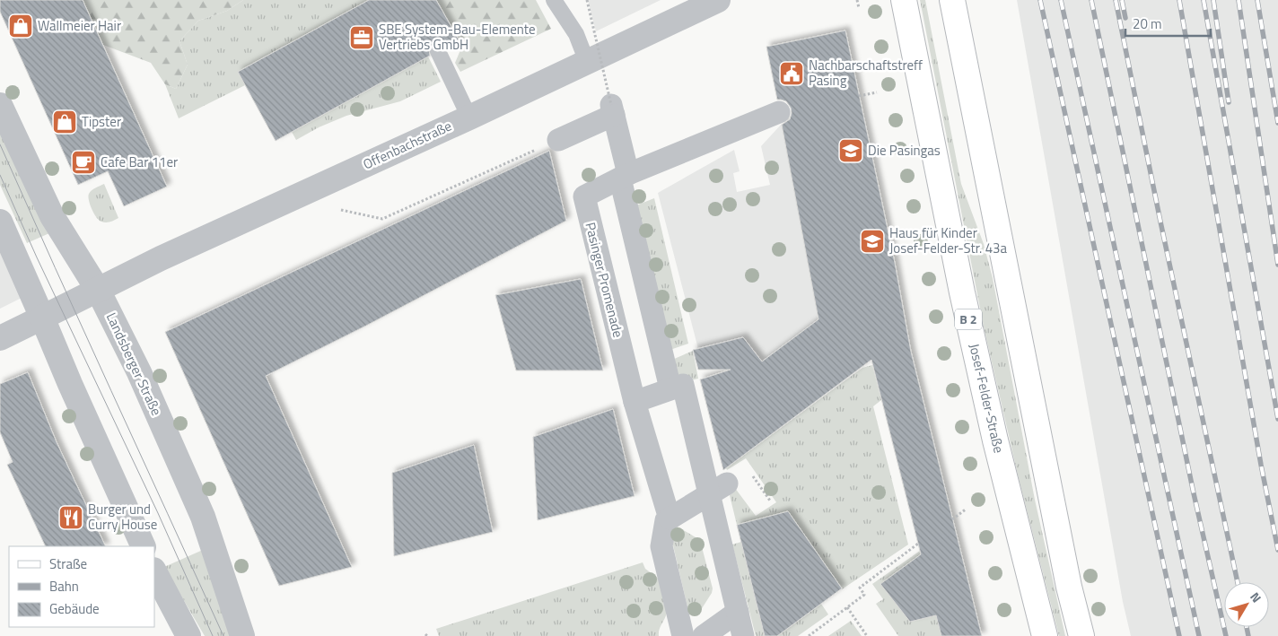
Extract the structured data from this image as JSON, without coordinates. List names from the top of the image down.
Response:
{
  "streets": {
    "main road": ["B 2", "Josef-Felder-Straße"],
    "street": ["Offenbachstraße", "Pasinger Promenade", "Landsberger Straße"]
  },
  "crossings": [
    ["Offenbachstraße", "Landsberger Straße"]
  ],
  "places": {
    "shop": ["Wallmeier Hair", "Tipster"],
    "office": ["SBE System-Bau-Elemente Vertriebs GmbH"],
    "public building": ["Nachbarschaftstreff Pasing"],
    "school or university": ["Die Pasingas", "Haus für Kinder Josef-Felder-Str. 43a"],
    "cafe": ["Cafe Bar 11er"],
    "restaurant": ["Burger und Curry House"]
  },
  "legend": ["Straße", "Bahn", "Gebäude"],
  "scale_bar": "20 m",
  "north": "top right"
}
